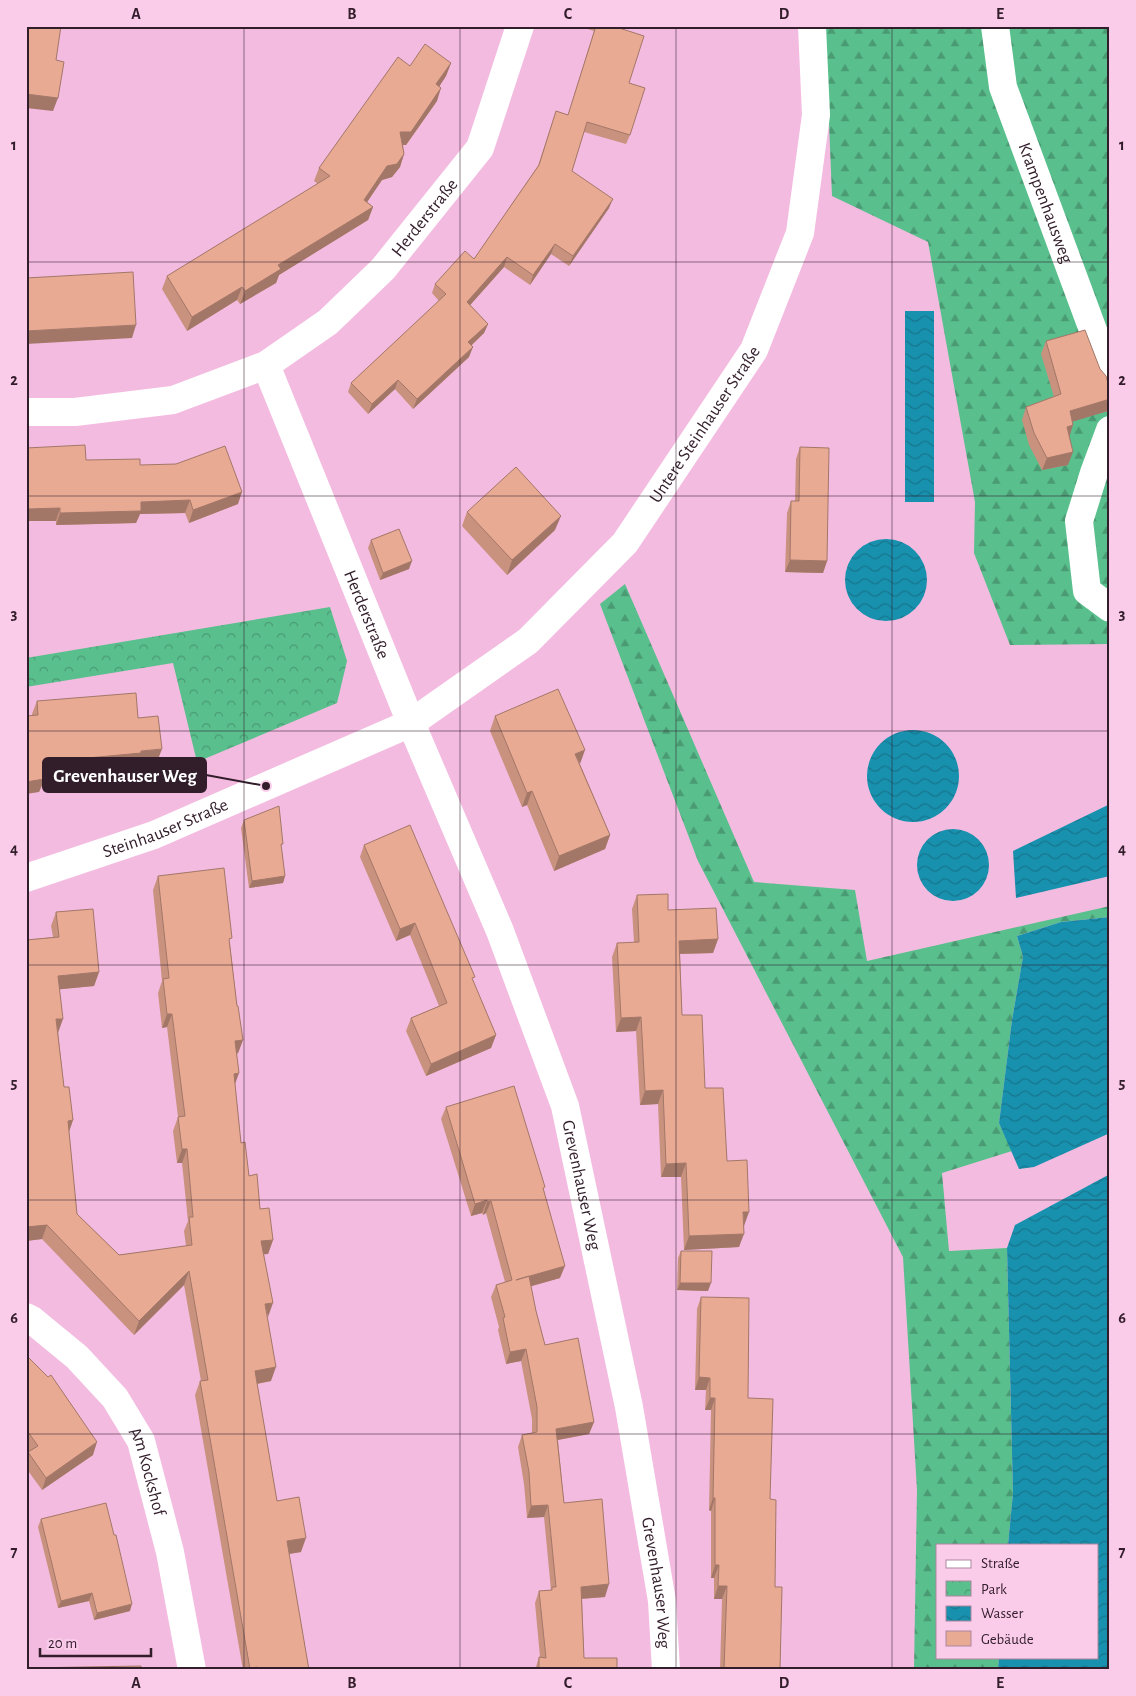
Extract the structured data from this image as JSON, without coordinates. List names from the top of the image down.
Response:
{
  "streets": {
    "street": [
      "Krampenhausweg",
      "Herderstraße",
      "Untere Steinhauser Straße",
      "Steinhauser Straße",
      "Grevenhauser Weg",
      "Am Kockshof"
    ]
  },
  "crossings": [
    ["Herderstraße", "Untere Steinhauser Straße"],
    ["Herderstraße", "Steinhauser Straße"],
    ["Herderstraße", "Grevenhauser Weg"],
    ["Untere Steinhauser Straße", "Steinhauser Straße"],
    ["Untere Steinhauser Straße", "Grevenhauser Weg"],
    ["Steinhauser Straße", "Grevenhauser Weg"]
  ],
  "places": ["Grevenhauser Weg"],
  "legend": [
    "Straße",
    "Park",
    "Wasser",
    "Gebäude"
  ],
  "scale_bar": "20 m",
  "grid": {
    "columns": [
      "A",
      "B",
      "C",
      "D",
      "E"
    ],
    "rows": [
      "1",
      "2",
      "3",
      "4",
      "5",
      "6",
      "7"
    ]
  }
}
